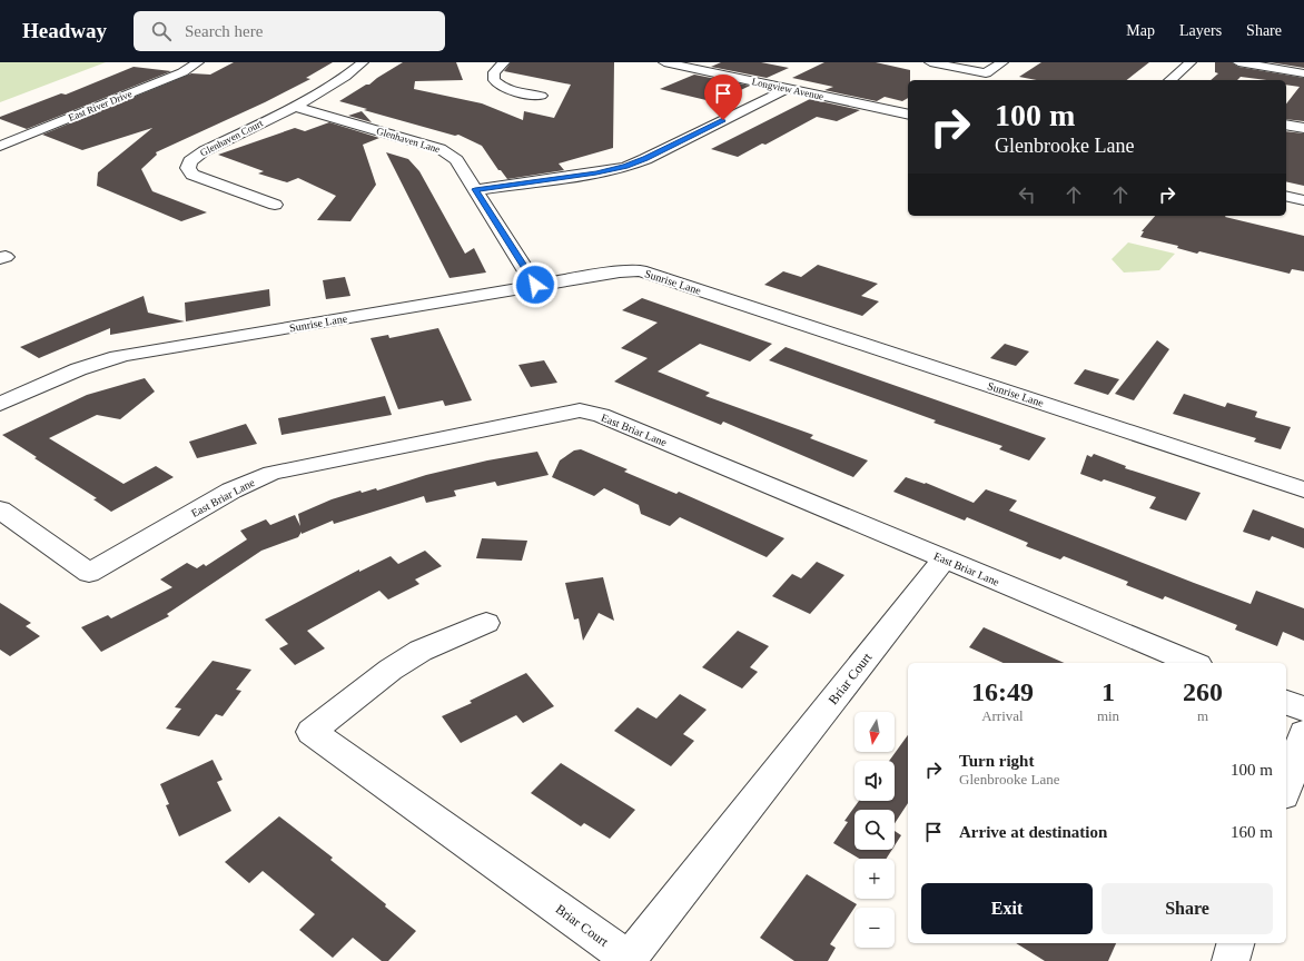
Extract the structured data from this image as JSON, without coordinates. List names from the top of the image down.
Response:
{
  "streets": {
    "street": [
      "Longview Avenue",
      "East River Drive",
      "Glenhaven Court",
      "Glenhaven Lane",
      "Sunrise Lane",
      "East Briar Lane",
      "Briar Court"
    ]
  },
  "crossings": [
    ["Glenhaven Court", "Glenhaven Lane"],
    ["Glenhaven Lane", "Sunrise Lane"],
    ["East Briar Lane", "Briar Court"]
  ],
  "north": "bottom",
  "page": {
    "header": "Headway",
    "search": "Search here",
    "nav": ["Map", "Layers", "Share"],
    "turn": ["100 m", "Glenbrooke Lane"],
    "eta": [
      "16:49",
      "Arrival",
      "1",
      "min",
      "260",
      "m"
    ],
    "map_buttons": ["+", "−"],
    "list": [
      {
        "name": "Turn right",
        "note": "Glenbrooke Lane",
        "value": "100 m"
      },
      {
        "name": "Arrive at destination",
        "value": "160 m"
      }
    ],
    "buttons": ["Exit", "Share"]
  }
}
